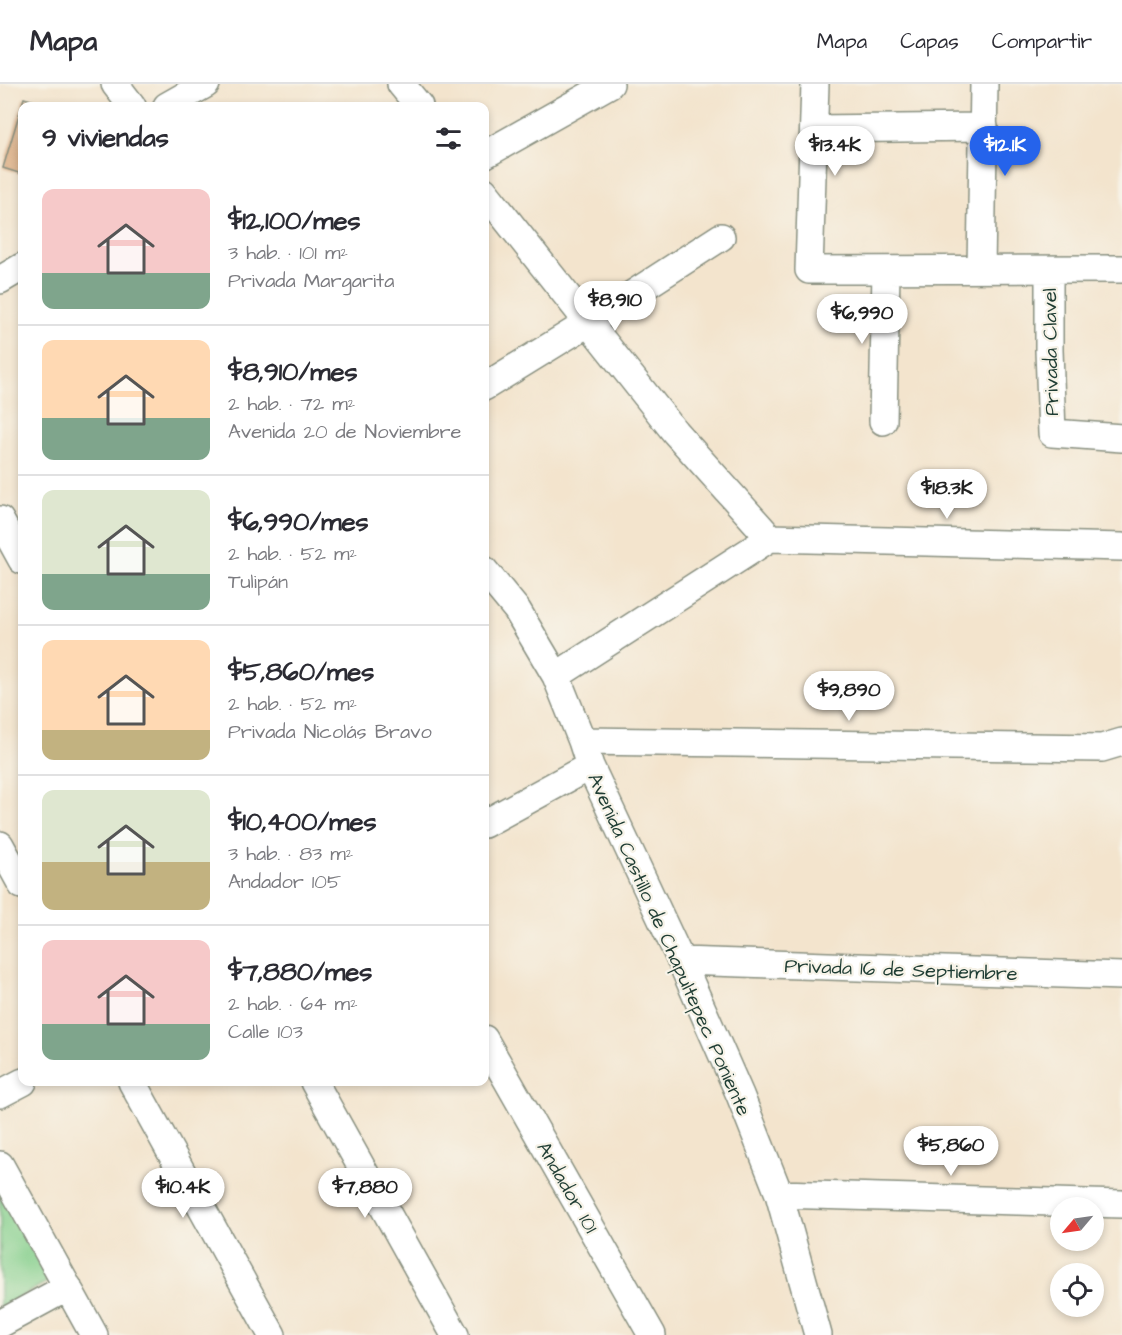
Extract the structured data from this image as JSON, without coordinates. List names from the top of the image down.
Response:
{
  "streets": {
    "street": [
      "Privada Clavel",
      "Avenida Castillo de Chapultepec Poniente",
      "Privada 16 de Septiembre",
      "Andador 101"
    ]
  },
  "crossings": [
    ["Avenida Castillo de Chapultepec Poniente", "Privada 16 de Septiembre"]
  ],
  "north": "bottom left",
  "page": {
    "header": "Mapa",
    "nav": ["Mapa", "Capas", "Compartir"],
    "heading": "9 viviendas",
    "price": [
      "$13.4K",
      "$12.1K",
      "$8,910",
      "$6,990",
      "$18.3K",
      "$9,890",
      "$5,860",
      "$10.4K",
      "$7,880"
    ],
    "list": [
      {
        "name": "$12,100/mes",
        "note": "3 hab. · 101 m² · Privada Margarita"
      },
      {
        "name": "$8,910/mes",
        "note": "2 hab. · 72 m² · Avenida 20 de Noviembre"
      },
      {
        "name": "$6,990/mes",
        "note": "2 hab. · 52 m² · Tulipán"
      },
      {
        "name": "$5,860/mes",
        "note": "2 hab. · 52 m² · Privada Nicolás Bravo"
      },
      {
        "name": "$10,400/mes",
        "note": "3 hab. · 83 m² · Andador 105"
      },
      {
        "name": "$7,880/mes",
        "note": "2 hab. · 64 m² · Calle 103"
      }
    ]
  }
}
